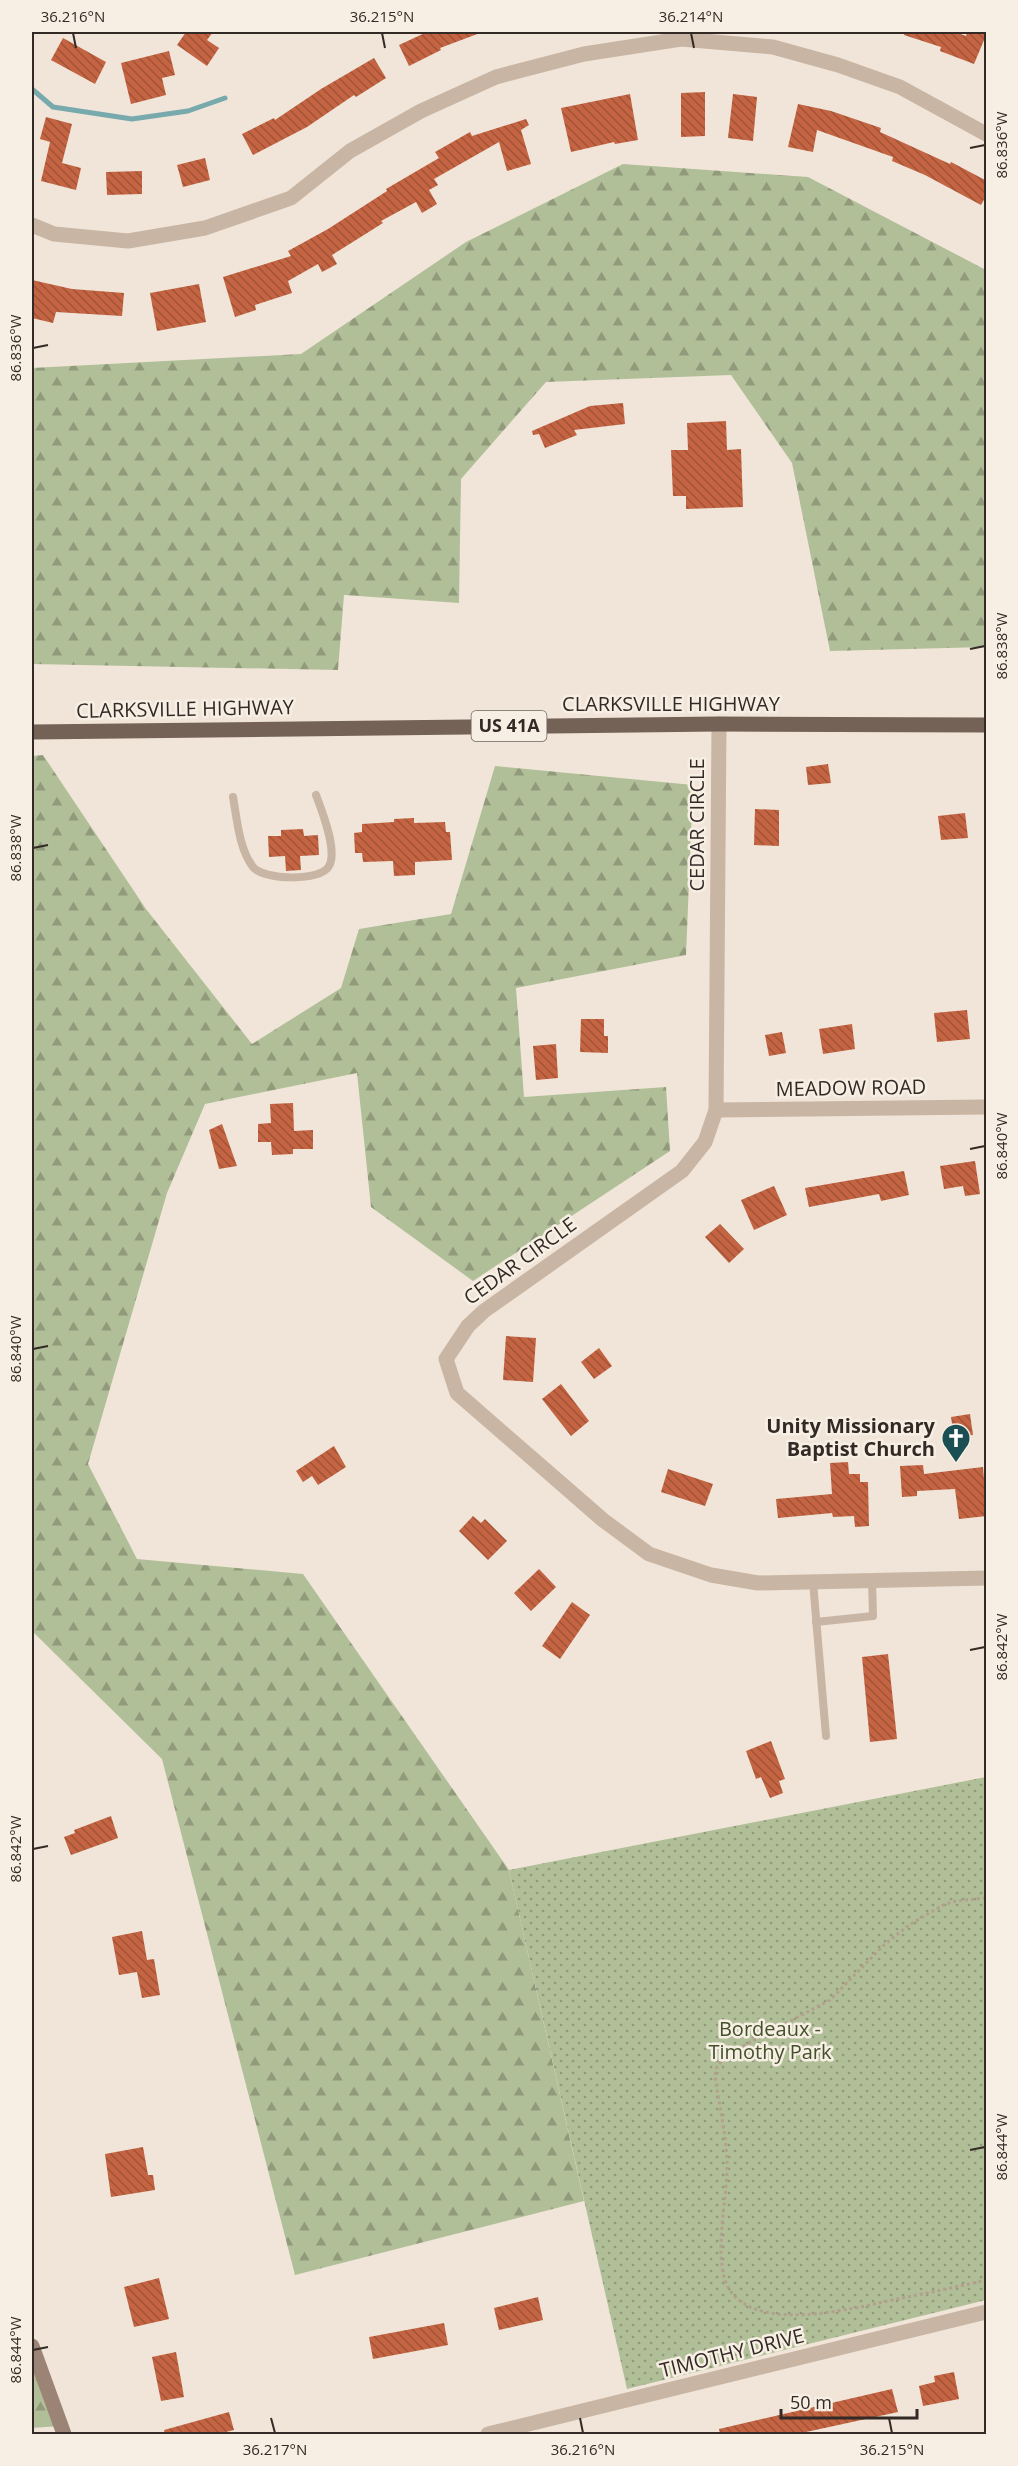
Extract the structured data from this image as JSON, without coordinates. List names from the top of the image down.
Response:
{
  "streets": {
    "main road": ["CLARKSVILLE HIGHWAY", "US 41A"],
    "street": ["CEDAR CIRCLE", "MEADOW ROAD", "TIMOTHY DRIVE"]
  },
  "crossings": [
    ["CLARKSVILLE HIGHWAY", "CEDAR CIRCLE"],
    ["CEDAR CIRCLE", "MEADOW ROAD"]
  ],
  "parks": ["Bordeaux - Timothy Park"],
  "places": {
    "church": ["Unity Missionary Baptist Church"]
  },
  "scale_bar": "50 m",
  "coordinates": [
    "36.216°N",
    "36.215°N",
    "36.214°N",
    "86.836°W",
    "86.838°W",
    "86.840°W",
    "86.842°W",
    "86.844°W",
    "36.217°N"
  ]
}
